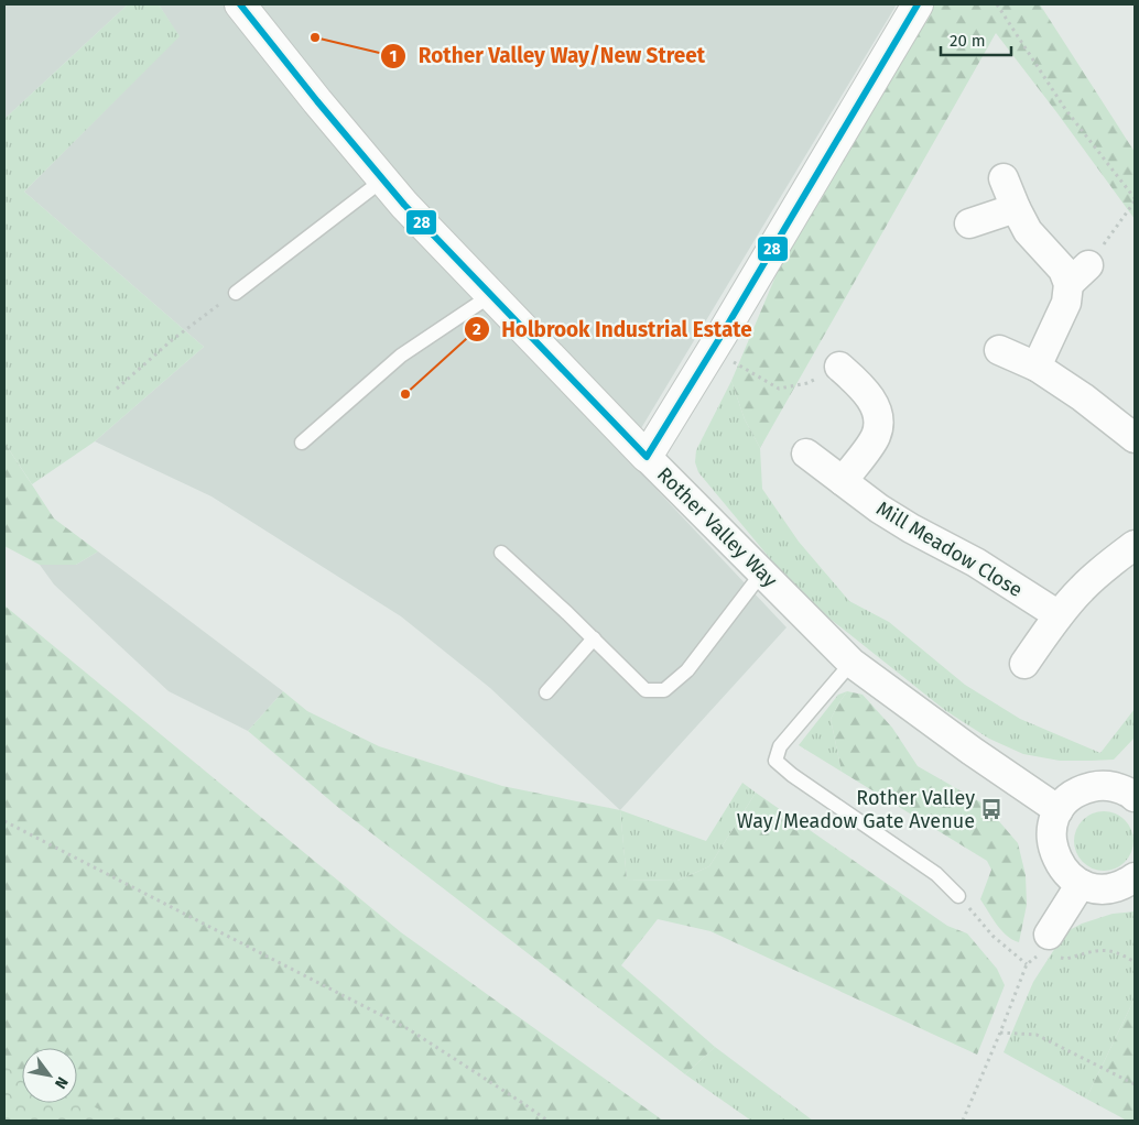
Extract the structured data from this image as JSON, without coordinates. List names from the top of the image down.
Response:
{
  "streets": {
    "street": ["Rother Valley Way", "Mill Meadow Close"]
  },
  "places": {
    "other": ["Rother Valley Way/New Street", "Holbrook Industrial Estate"],
    "bus stop": ["Rother Valley Way/Meadow Gate Avenue"]
  },
  "lines": ["transit line 28"],
  "scale_bar": "20 m",
  "north": "bottom right"
}
